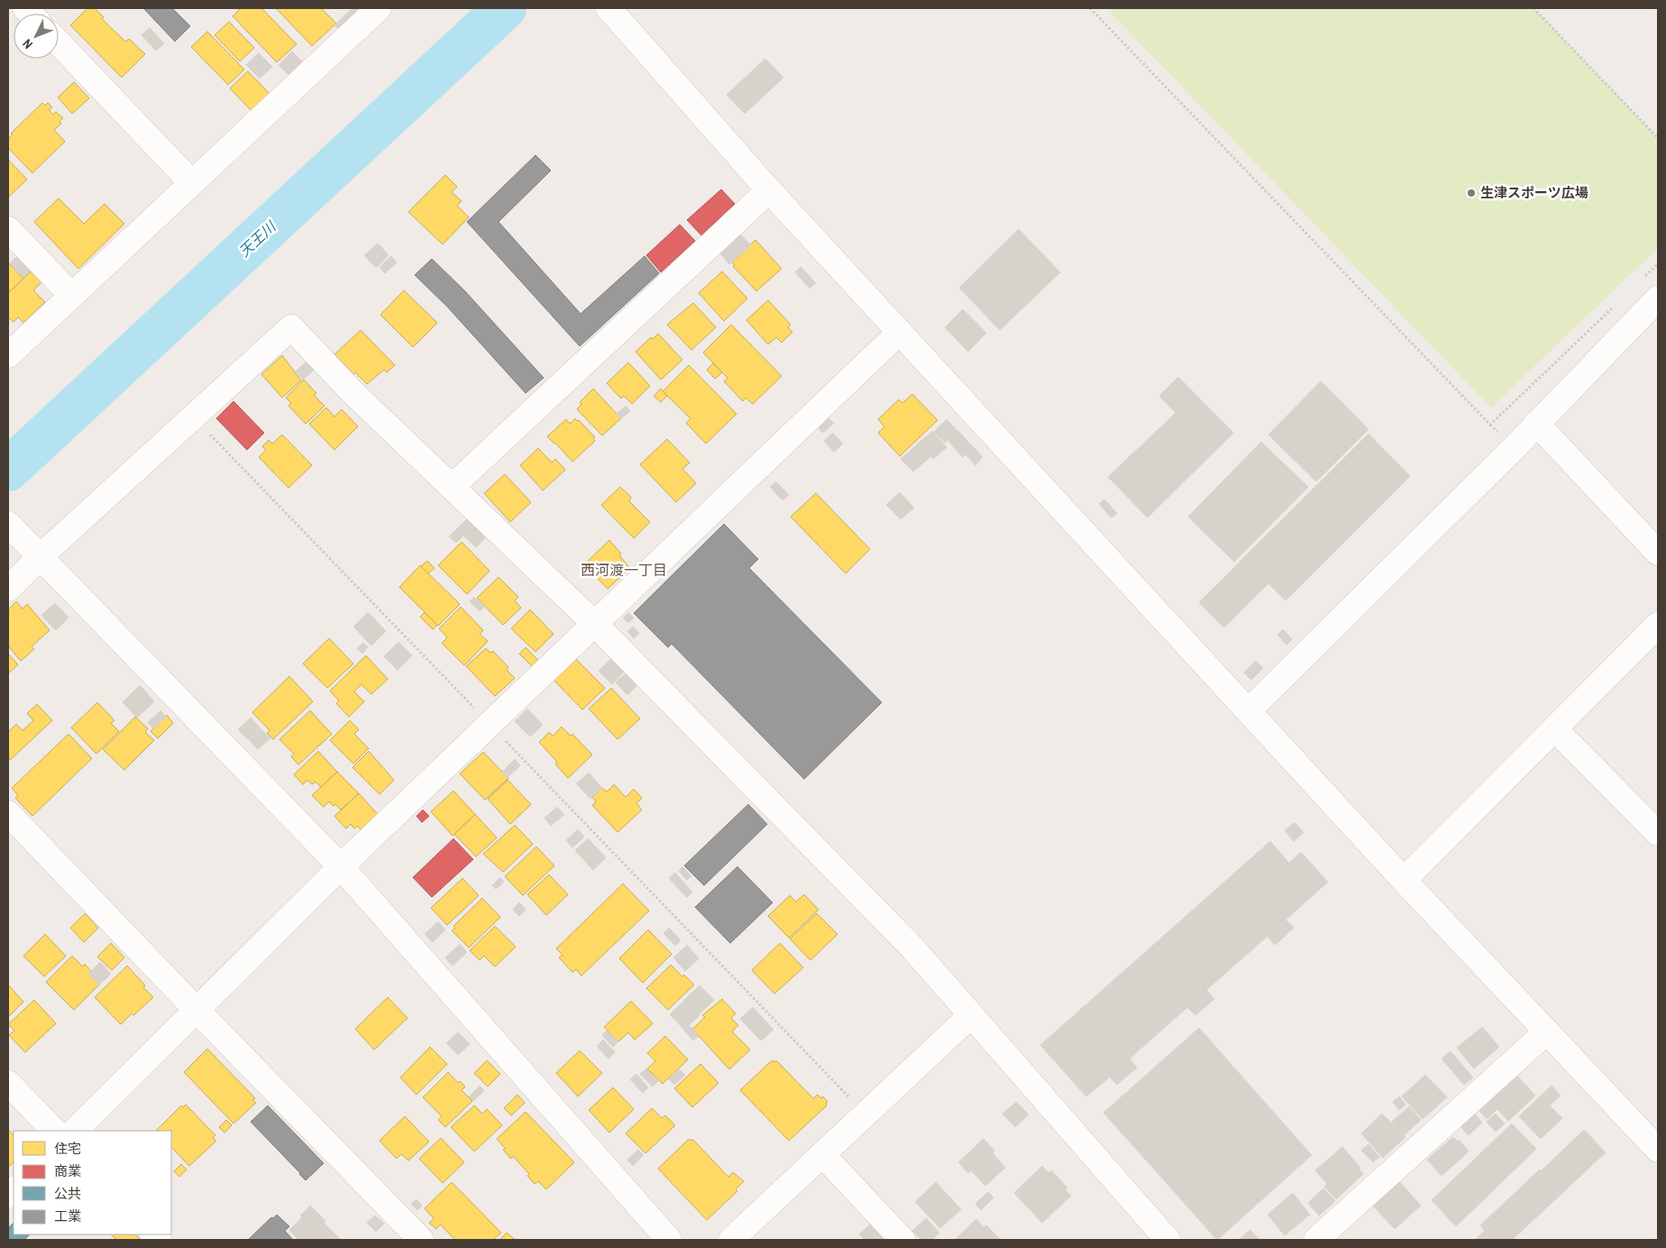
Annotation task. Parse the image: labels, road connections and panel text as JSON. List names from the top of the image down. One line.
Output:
{"districts":["西河渡一丁目"],"water":["天王川"],"places":["生津スポーツ広場"],"legend":["住宅","商業","公共","工業"],"north":"bottom left"}
